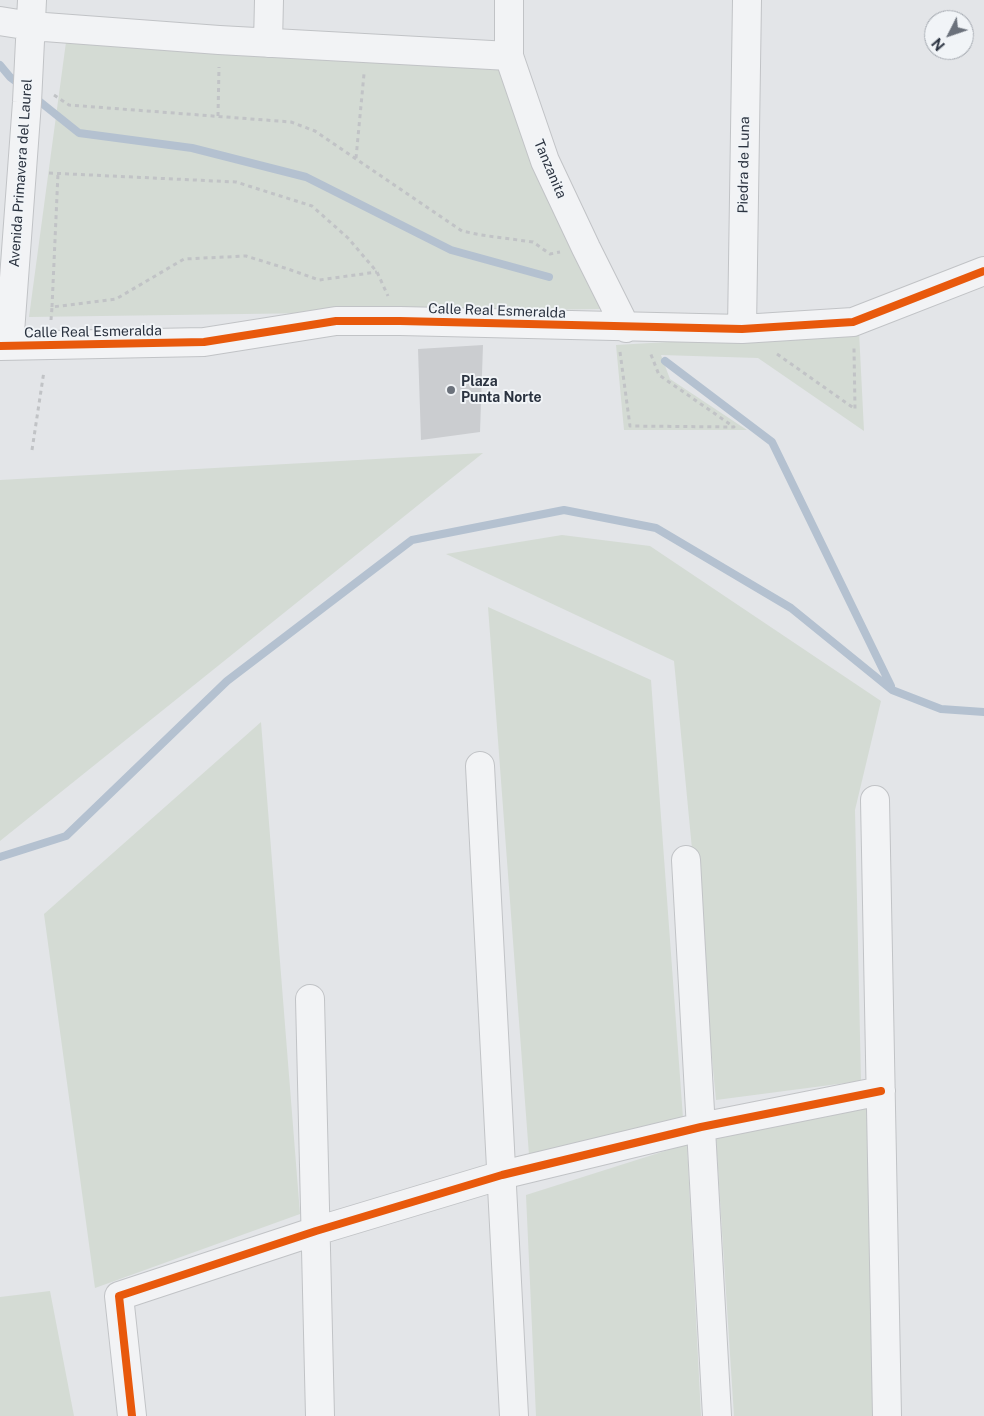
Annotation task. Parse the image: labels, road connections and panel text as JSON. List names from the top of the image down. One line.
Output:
{"streets":{"street":["Piedra de Luna","Tanzanita","Avenida Primavera del Laurel","Calle Real Esmeralda"]},"crossings":[["Piedra de Luna","Calle Real Esmeralda"],["Tanzanita","Calle Real Esmeralda"],["Avenida Primavera del Laurel","Calle Real Esmeralda"]],"places":["Plaza Punta Norte"],"north":"bottom left"}
